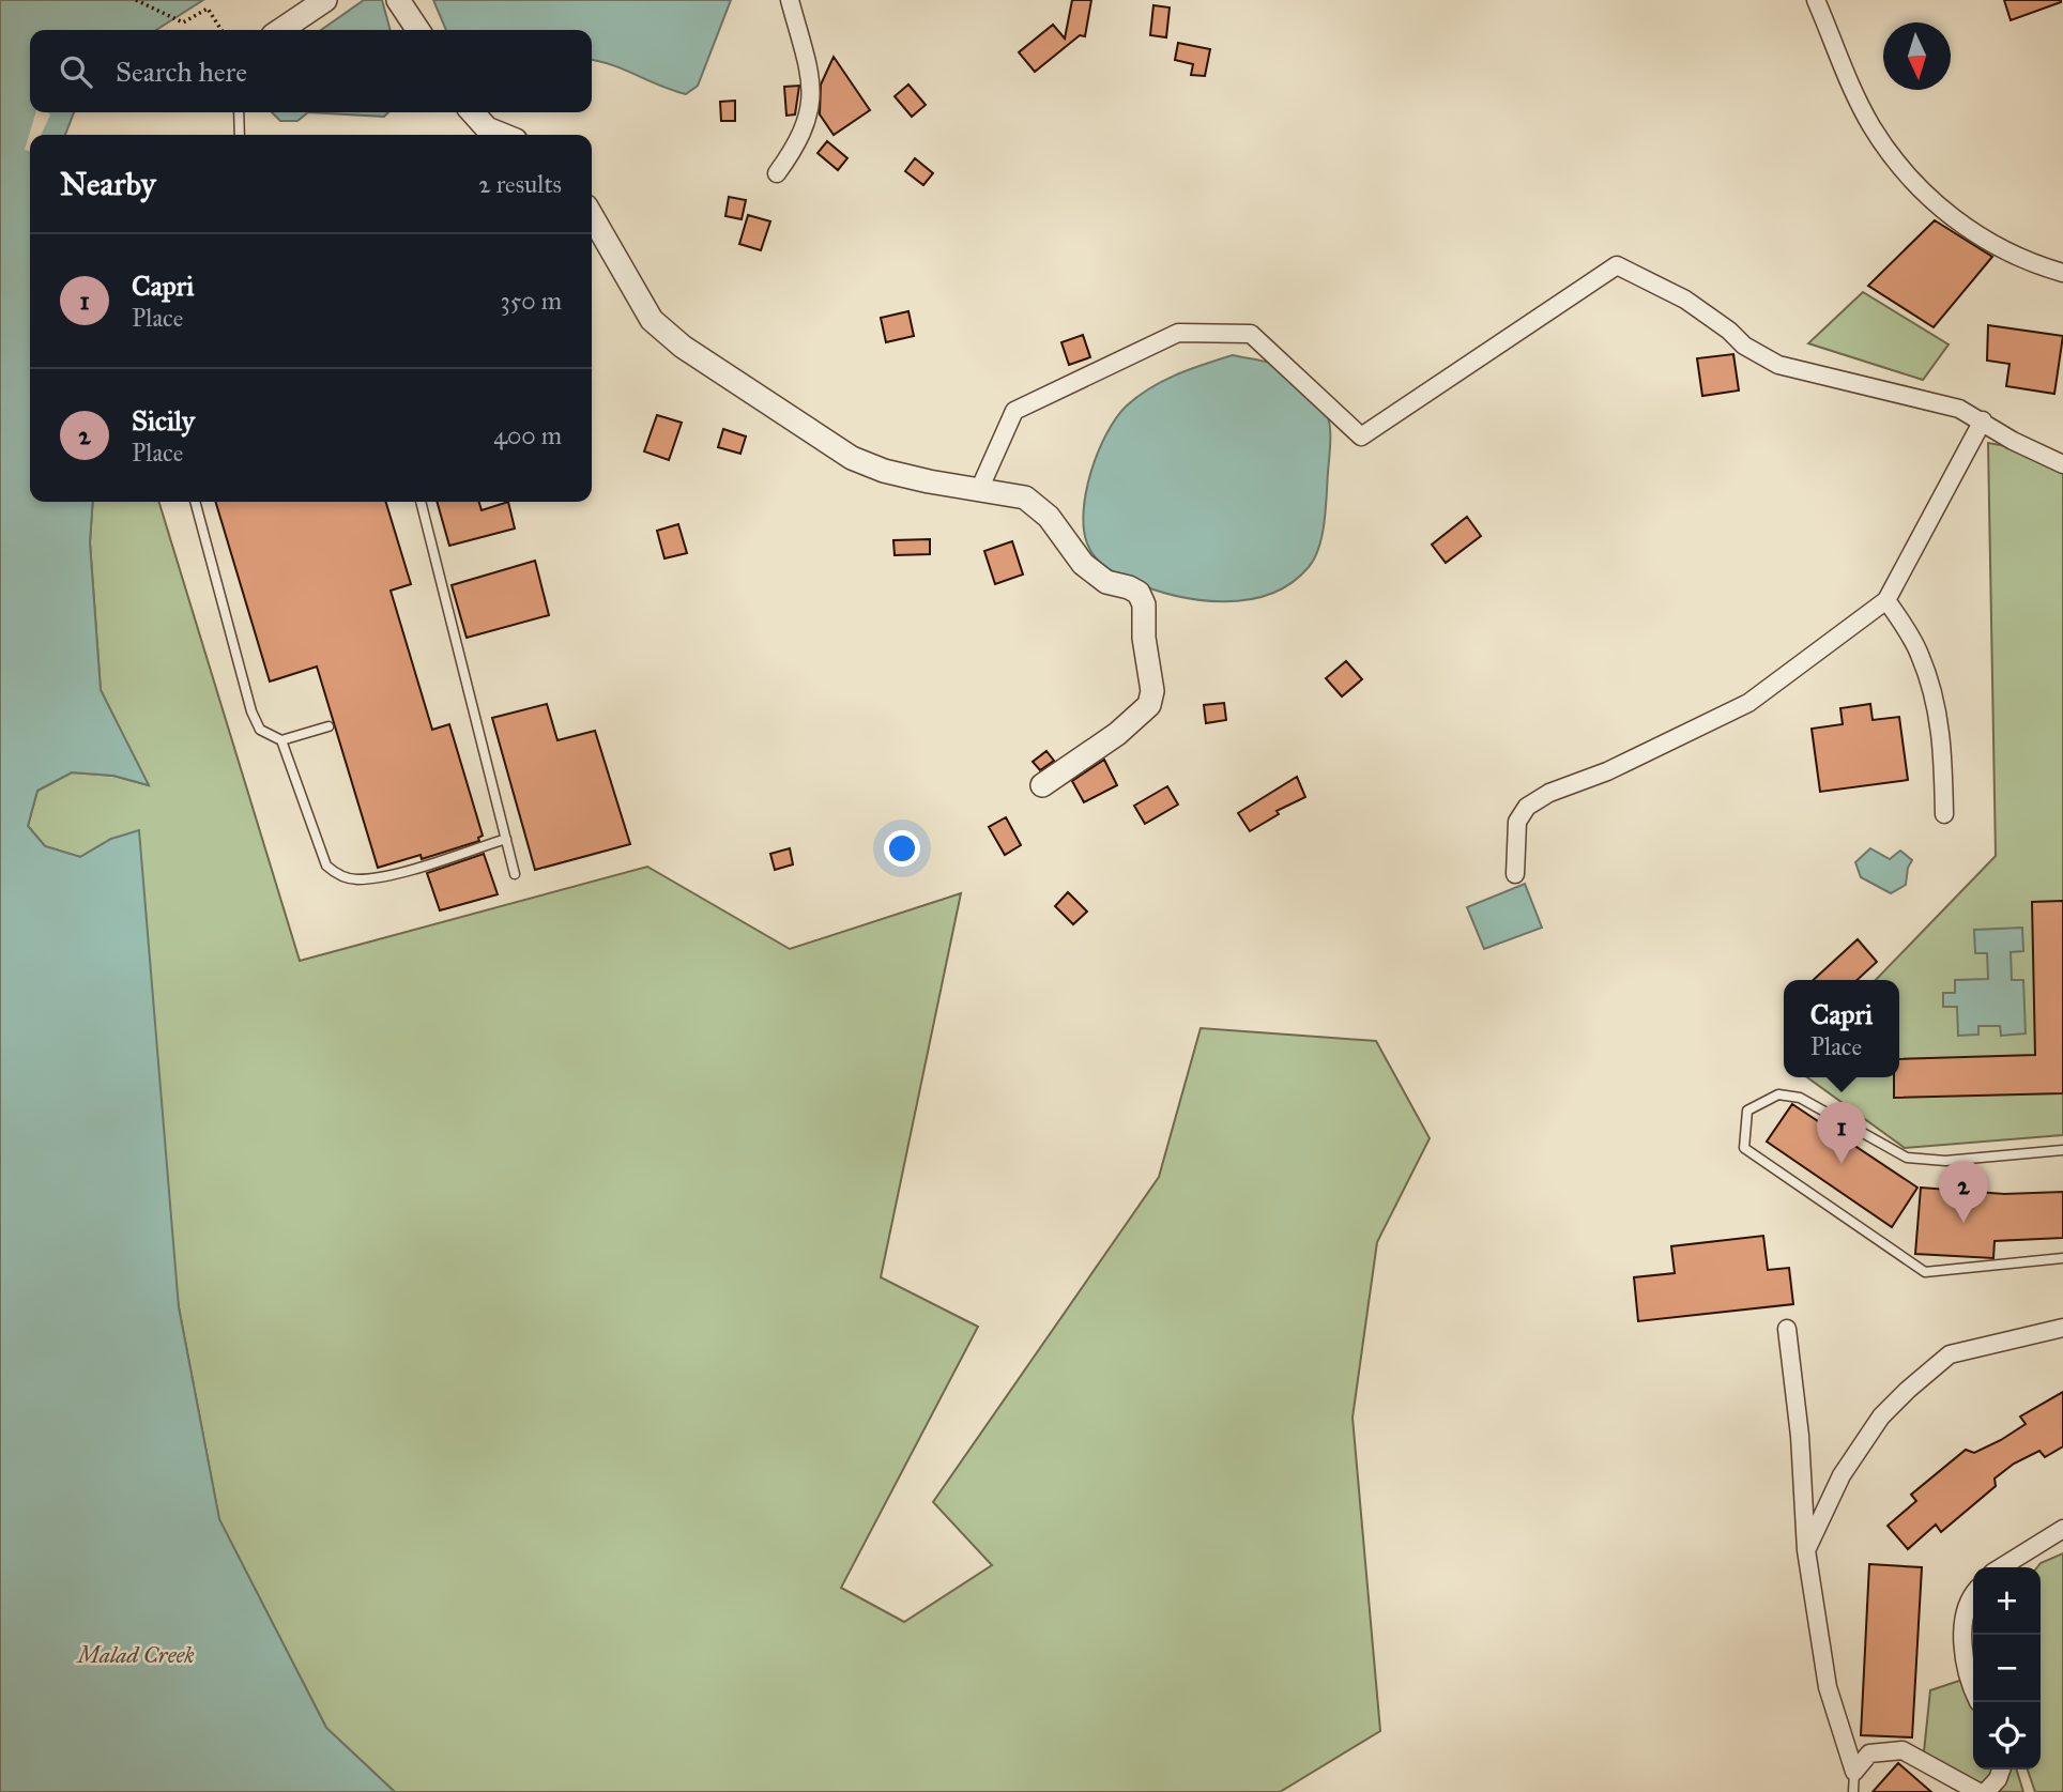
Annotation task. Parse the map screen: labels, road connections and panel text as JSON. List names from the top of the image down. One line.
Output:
{"water":["Malad Creek"],"north":"bottom","page":{"search":"Search here","heading":["Nearby","2 results"],"list":[{"mark":"1","name":"Capri","note":"Place","value":"350 m"},{"mark":"2","name":"Sicily","note":"Place","value":"400 m"}],"popup":["Capri","Place"],"pins":["1","2"],"map_buttons":["+","−"]}}
